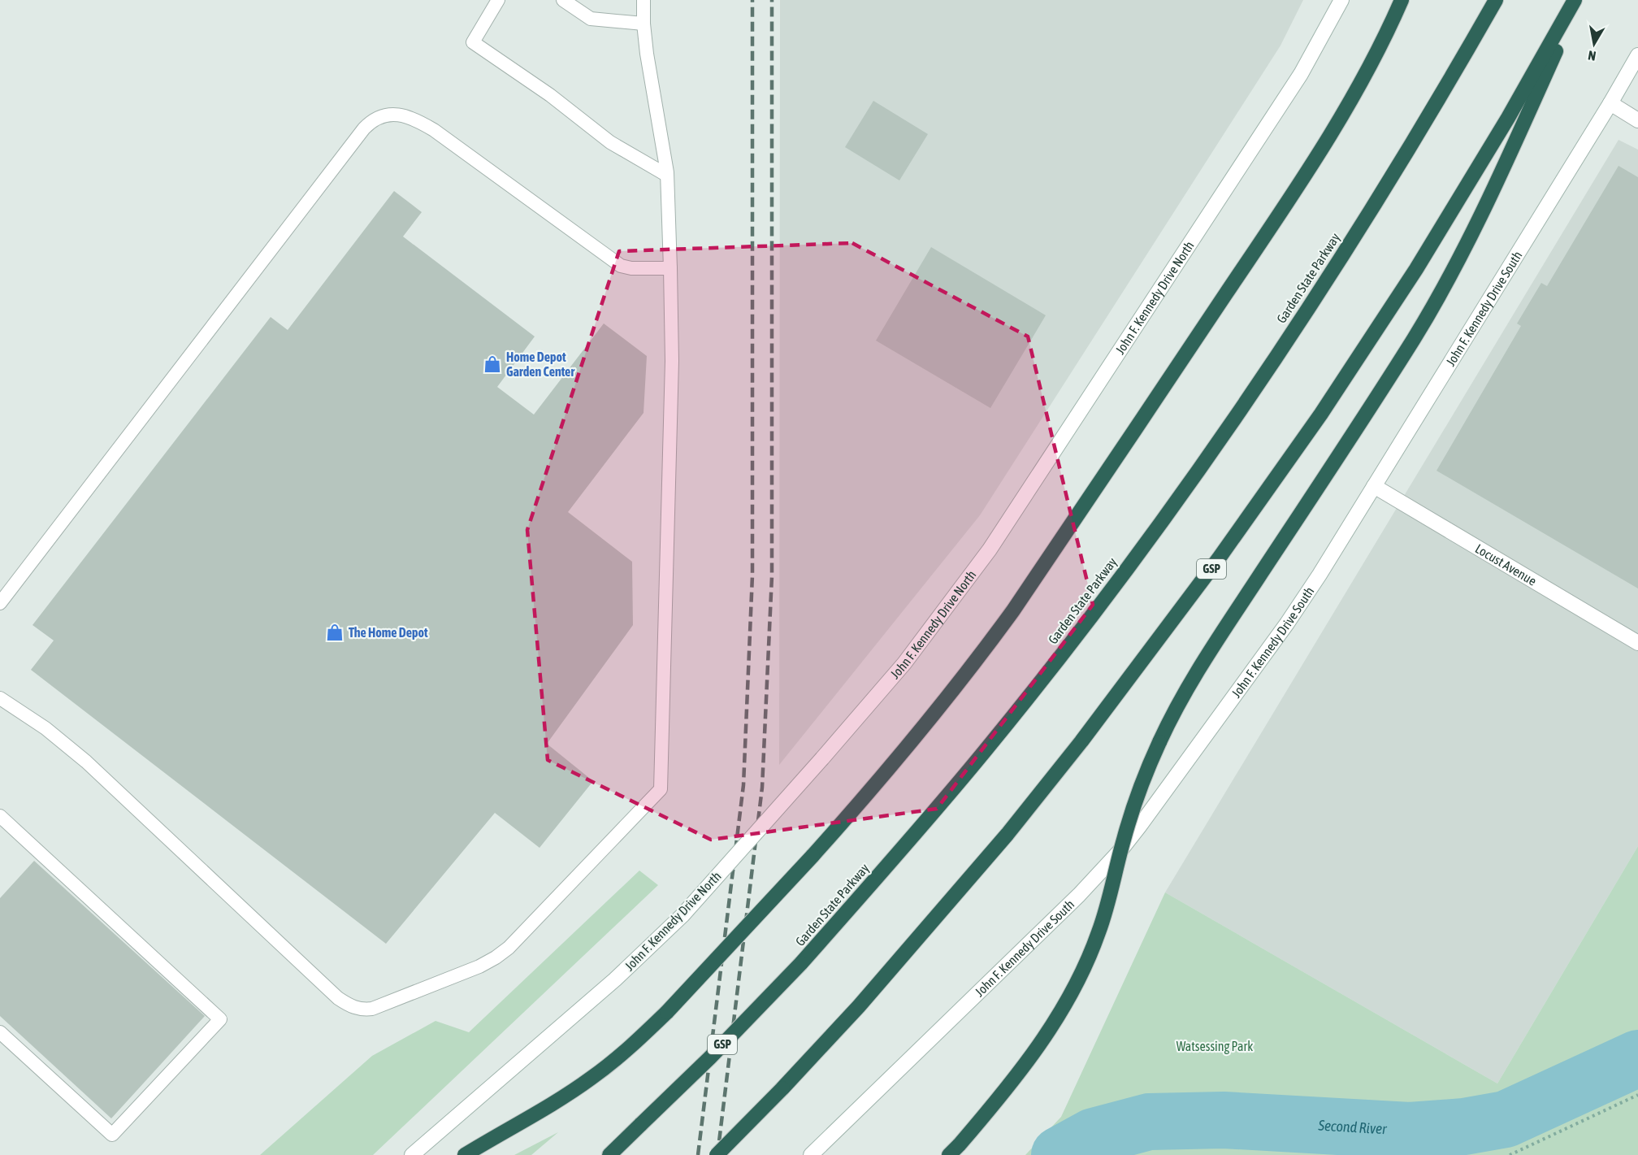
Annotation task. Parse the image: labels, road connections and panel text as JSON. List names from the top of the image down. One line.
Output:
{"streets":{"highway":["Garden State Parkway","GSP"],"main road":["John F. Kennedy Drive North","John F. Kennedy Drive South","Locust Avenue"]},"crossings":[["John F. Kennedy Drive South","Locust Avenue"]],"water":["Second River"],"parks":["Watsessing Park"],"places":{"shop":["Home Depot Garden Center","The Home Depot"]},"north":"bottom"}
